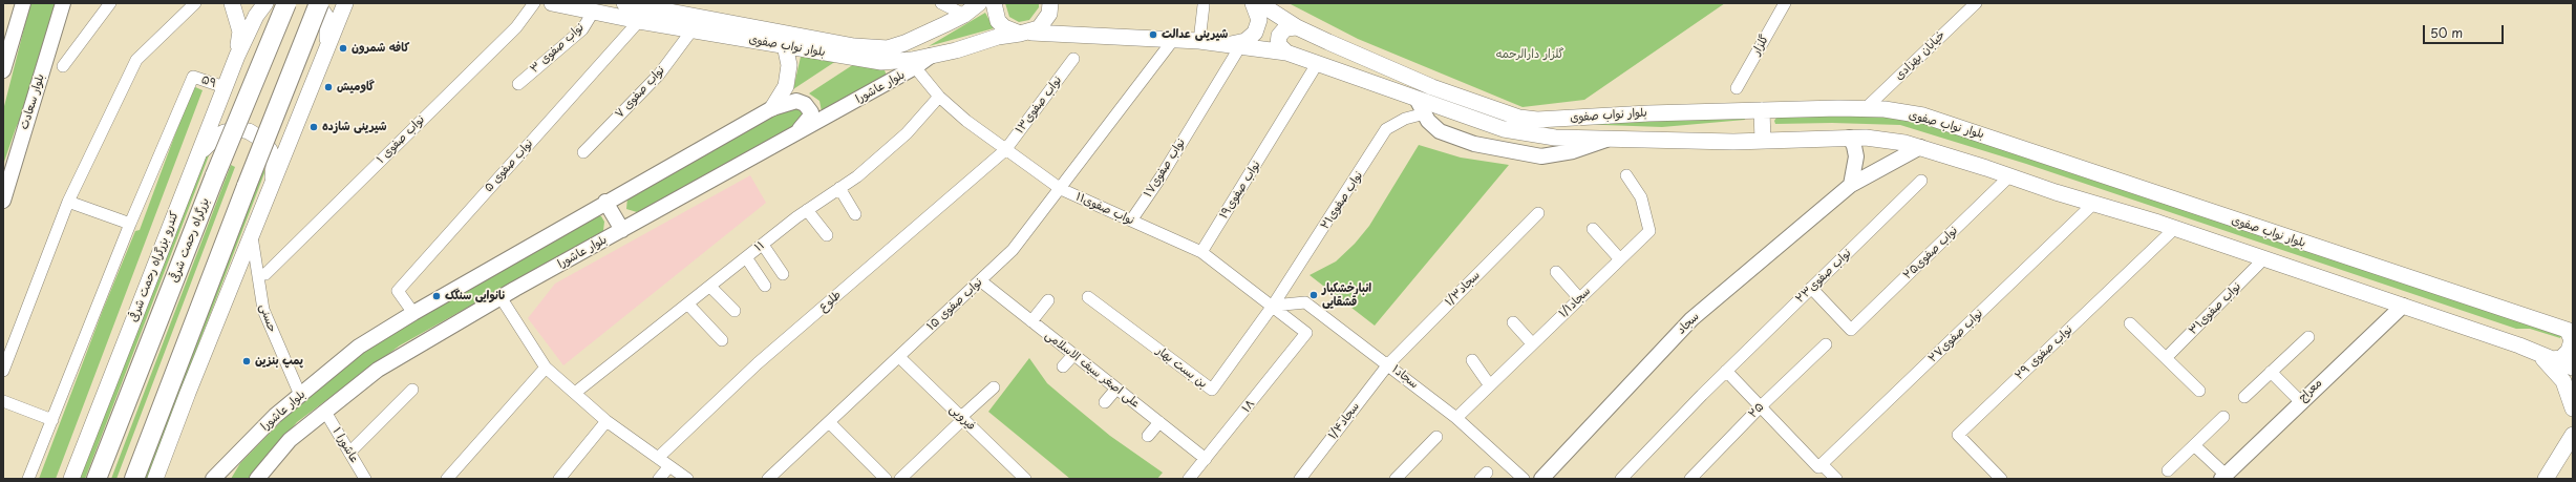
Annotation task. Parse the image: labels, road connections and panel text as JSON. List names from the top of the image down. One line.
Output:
{"streets":{"highway":["بزرگراه رحمت شرقی"],"main road":["بلوار نواب صفوی","کندرو بزرگراه رحمت شرقی"],"street":["گلزار","نواب صفوی ۳","خیابان بهزادی","۵۹","بلوار عاشورا","نواب صفوی ۷","بلوار سعادت","۱۳نواب صفوی","نواب صفوی ۱","نواب صفوی ۵","۱۷نواب صفوی","۱۹نواب صفوی","۲۱نواب صفوی","۱۱نواب صفوی","۱۱","۲۵نواب صفوی","۲۳نواب صفوی","۱/۳سجاد","طلوع","۱/۱سجاد","نواب صفوی ۱۵","۳۱نواب صفوی","حسنی","سجاد","۲۷نواب صفوی","نواب صفوی ۲۹","بن بست بهار","علی اصغر سیف الاسلامی","۱سجاد","معراج","۱۸","۲۵","فیرویی","۱/۴سجاد","عاشورا ۱"]},"crossings":[["بلوار نواب صفوی","نواب صفوی ۳"],["بلوار نواب صفوی","خیابان بهزادی"],["بلوار نواب صفوی","بلوار عاشورا"],["بلوار نواب صفوی","نواب صفوی ۷"],["بلوار نواب صفوی","نواب صفوی ۵"],["بلوار نواب صفوی","۱۷نواب صفوی"],["بلوار نواب صفوی","۱۹نواب صفوی"],["بلوار نواب صفوی","۲۵نواب صفوی"],["بلوار نواب صفوی","نواب صفوی ۱۵"],["بلوار نواب صفوی","۳۱نواب صفوی"],["بلوار نواب صفوی","سجاد"],["بلوار نواب صفوی","۲۷نواب صفوی"],["بلوار نواب صفوی","نواب صفوی ۲۹"],["بلوار نواب صفوی","معراج"],["۵۹","کندرو بزرگراه رحمت شرقی"],["بلوار عاشورا","نواب صفوی ۵"],["بلوار عاشورا","۱۱نواب صفوی"],["بلوار عاشورا","حسنی"],["بلوار عاشورا","عاشورا ۱"],["۱۳نواب صفوی","۱۱نواب صفوی"],["۱۳نواب صفوی","طلوع"],["۱۷نواب صفوی","۱۱نواب صفوی"],["۱۹نواب صفوی","۱۱نواب صفوی"],["۲۱نواب صفوی","۱۱نواب صفوی"],["۲۱نواب صفوی","بن بست بهار"],["۲۱نواب صفوی","۱سجاد"],["۱۱نواب صفوی","۱۱"],["۱۱نواب صفوی","طلوع"],["۱۱نواب صفوی","نواب صفوی ۱۵"],["۱۱نواب صفوی","بن بست بهار"],["۱۱نواب صفوی","۱سجاد"],["۱۱نواب صفوی","۱۸"],["۲۵نواب صفوی","۲۳نواب صفوی"],["۱/۳سجاد","۱سجاد"],["۱/۳سجاد","۱/۴سجاد"],["۱/۱سجاد","۱سجاد"],["نواب صفوی ۱۵","علی اصغر سیف الاسلامی"],["نواب صفوی ۱۵","فیرویی"],["بن بست بهار","۱سجاد"],["علی اصغر سیف الاسلامی","۱۸"],["۱سجاد","۱/۴سجاد"]],"parks":["گلزار دارالرحمه"],"places":["شیرینی عدالت","کافه شمرون","گاومیش","شیرینی شازده","انبارخشکبار قشقایی","نانوایی سنگک","پمپ بنزین"],"scale_bar":"50 m"}
